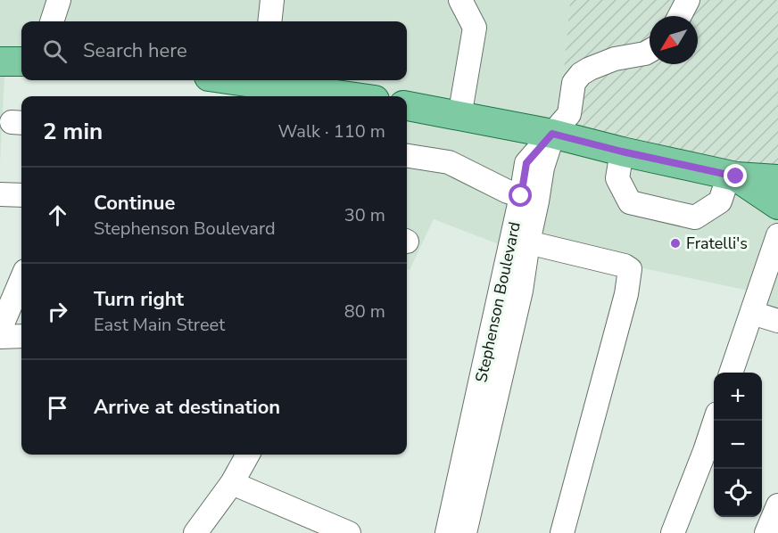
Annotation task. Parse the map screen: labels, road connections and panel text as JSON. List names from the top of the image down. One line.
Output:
{"streets":{"street":["Stephenson Boulevard"]},"places":["Fratelli's"],"north":"bottom left","page":{"search":"Search here","heading":["2 min","Walk · 110 m"],"list":[["Continue","Stephenson Boulevard","30 m"],["Turn right","East Main Street","80 m"],"Arrive at destination"],"map_buttons":["+","−"]}}
